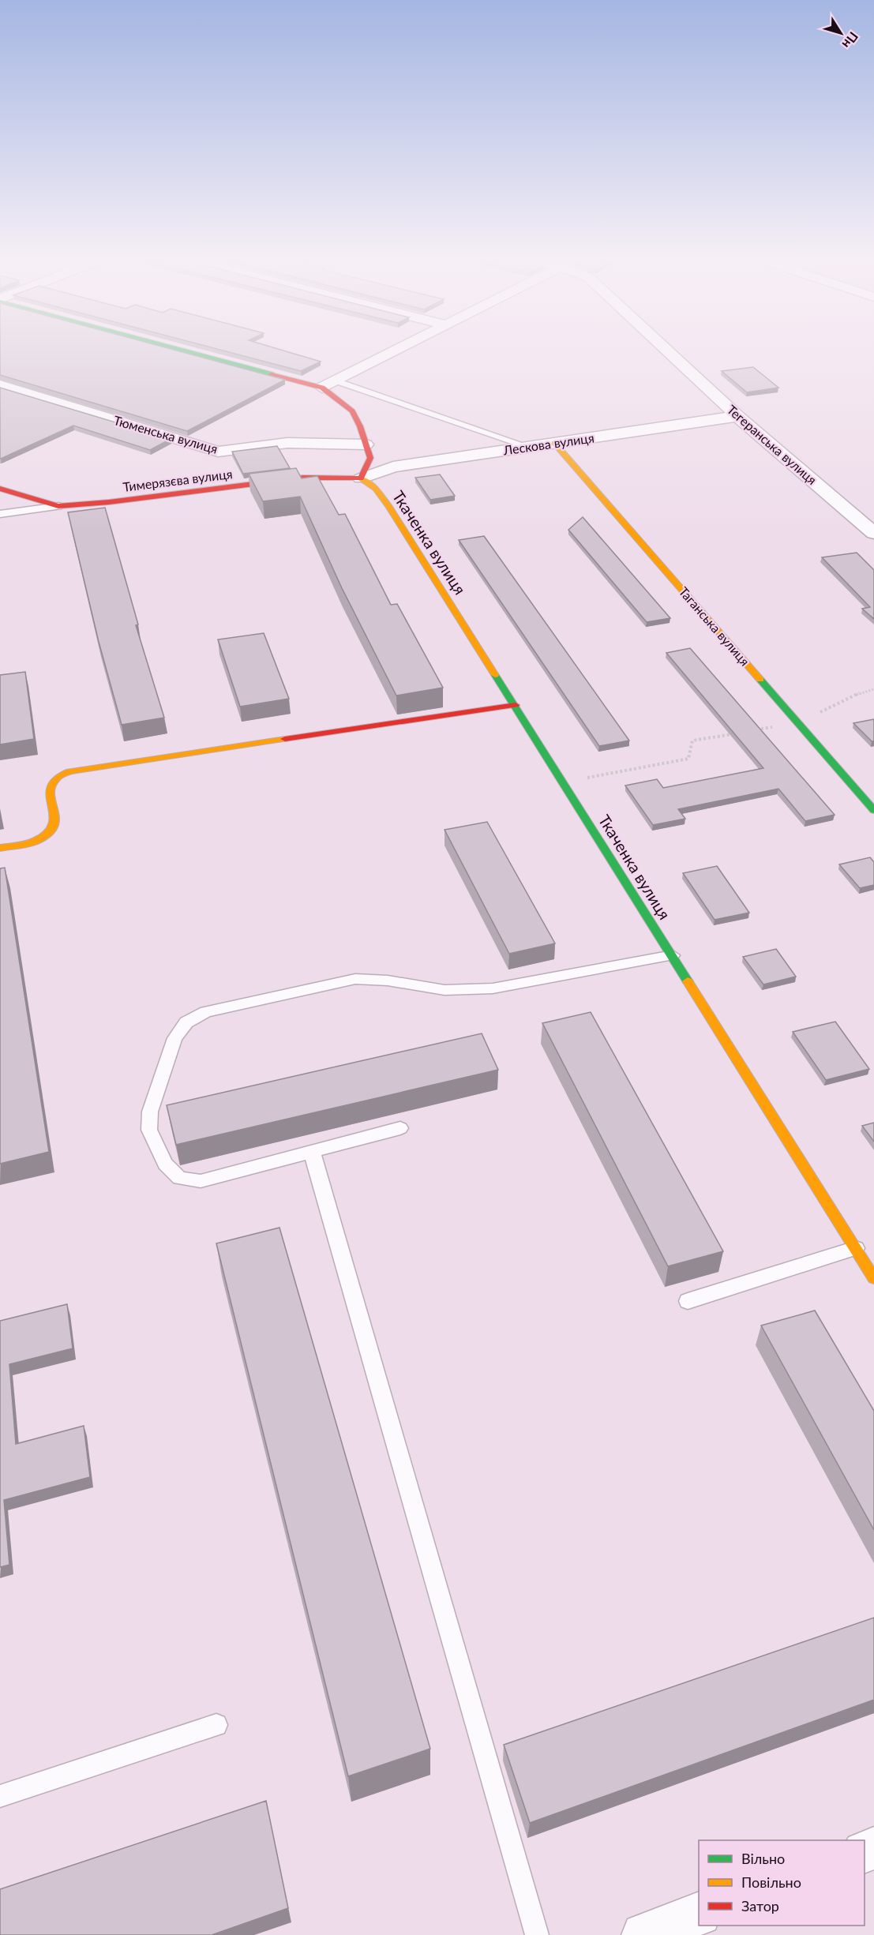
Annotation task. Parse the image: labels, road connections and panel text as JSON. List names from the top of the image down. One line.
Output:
{"streets":{"street":["Тюменська вулиця","Лескова вулиця","Тегеранська вулиця","Тимерязєва вулиця","Ткаченка вулиця","Таганська вулиця"]},"crossings":[["Лескова вулиця","Тегеранська вулиця"],["Лескова вулиця","Тимерязєва вулиця"],["Лескова вулиця","Ткаченка вулиця"],["Лескова вулиця","Таганська вулиця"],["Тимерязєва вулиця","Ткаченка вулиця"]],"legend":["Вільно","Повільно","Затор"],"north":"bottom right"}
